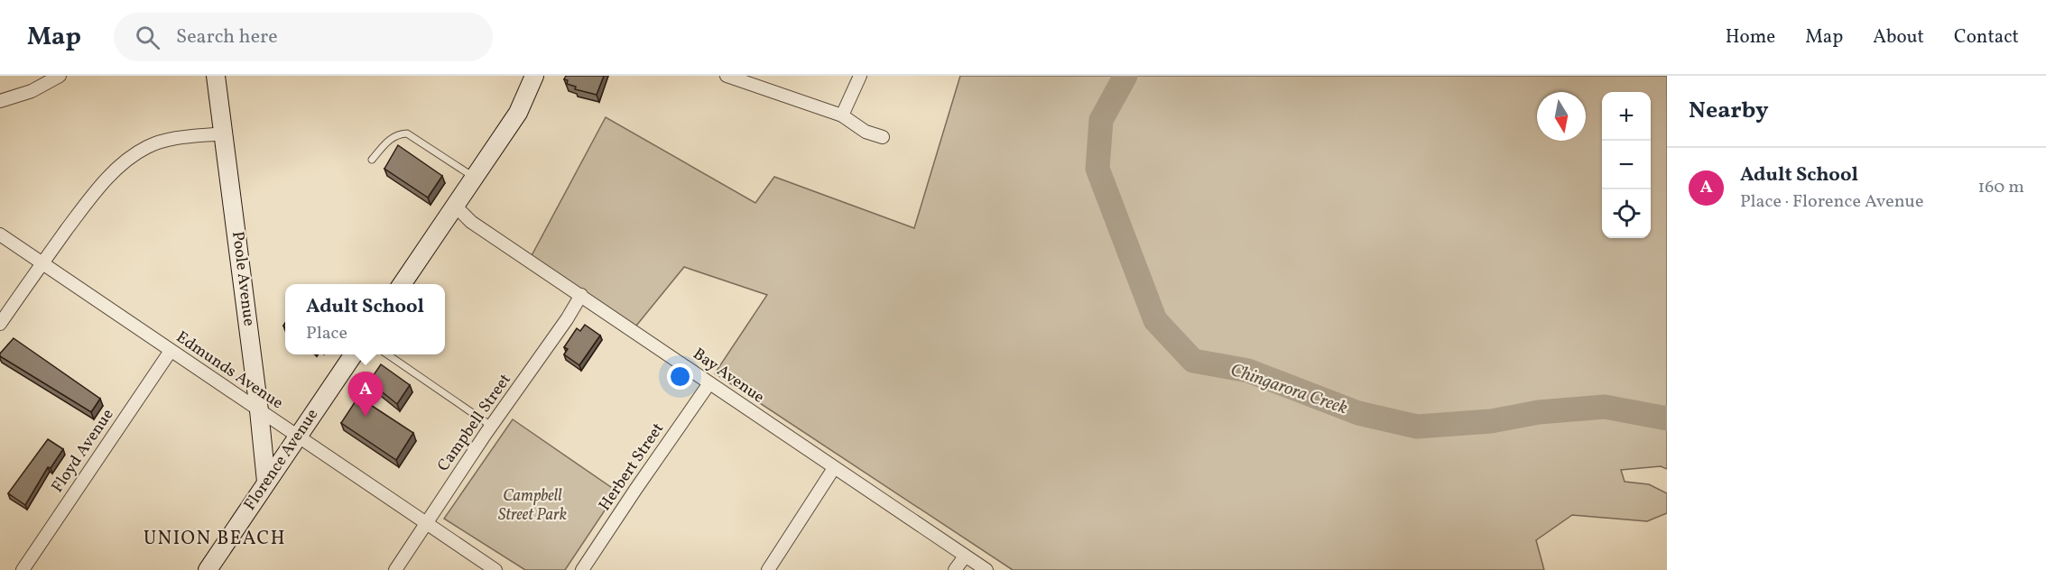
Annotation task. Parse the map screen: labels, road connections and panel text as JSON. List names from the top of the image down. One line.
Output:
{"streets":{"street":["Poole Avenue","Edmunds Avenue","Bay Avenue","Campbell Street","Floyd Avenue","Florence Avenue","Herbert Street"]},"crossings":[["Poole Avenue","Edmunds Avenue"],["Poole Avenue","Florence Avenue"],["Edmunds Avenue","Campbell Street"],["Edmunds Avenue","Floyd Avenue"],["Edmunds Avenue","Florence Avenue"],["Bay Avenue","Campbell Street"],["Bay Avenue","Herbert Street"]],"districts":["UNION BEACH"],"water":["Chingarora Creek"],"parks":["Campbell Street Park"],"north":"bottom","page":{"header":"Map","search":"Search here","nav":["Home","Map","About","Contact"],"heading":"Nearby","map_buttons":["+","−"],"list":[{"mark":"A","name":"Adult School","note":"Place · Florence Avenue","value":"160 m"}],"popup":["Adult School","Place"],"pins":"A"}}
